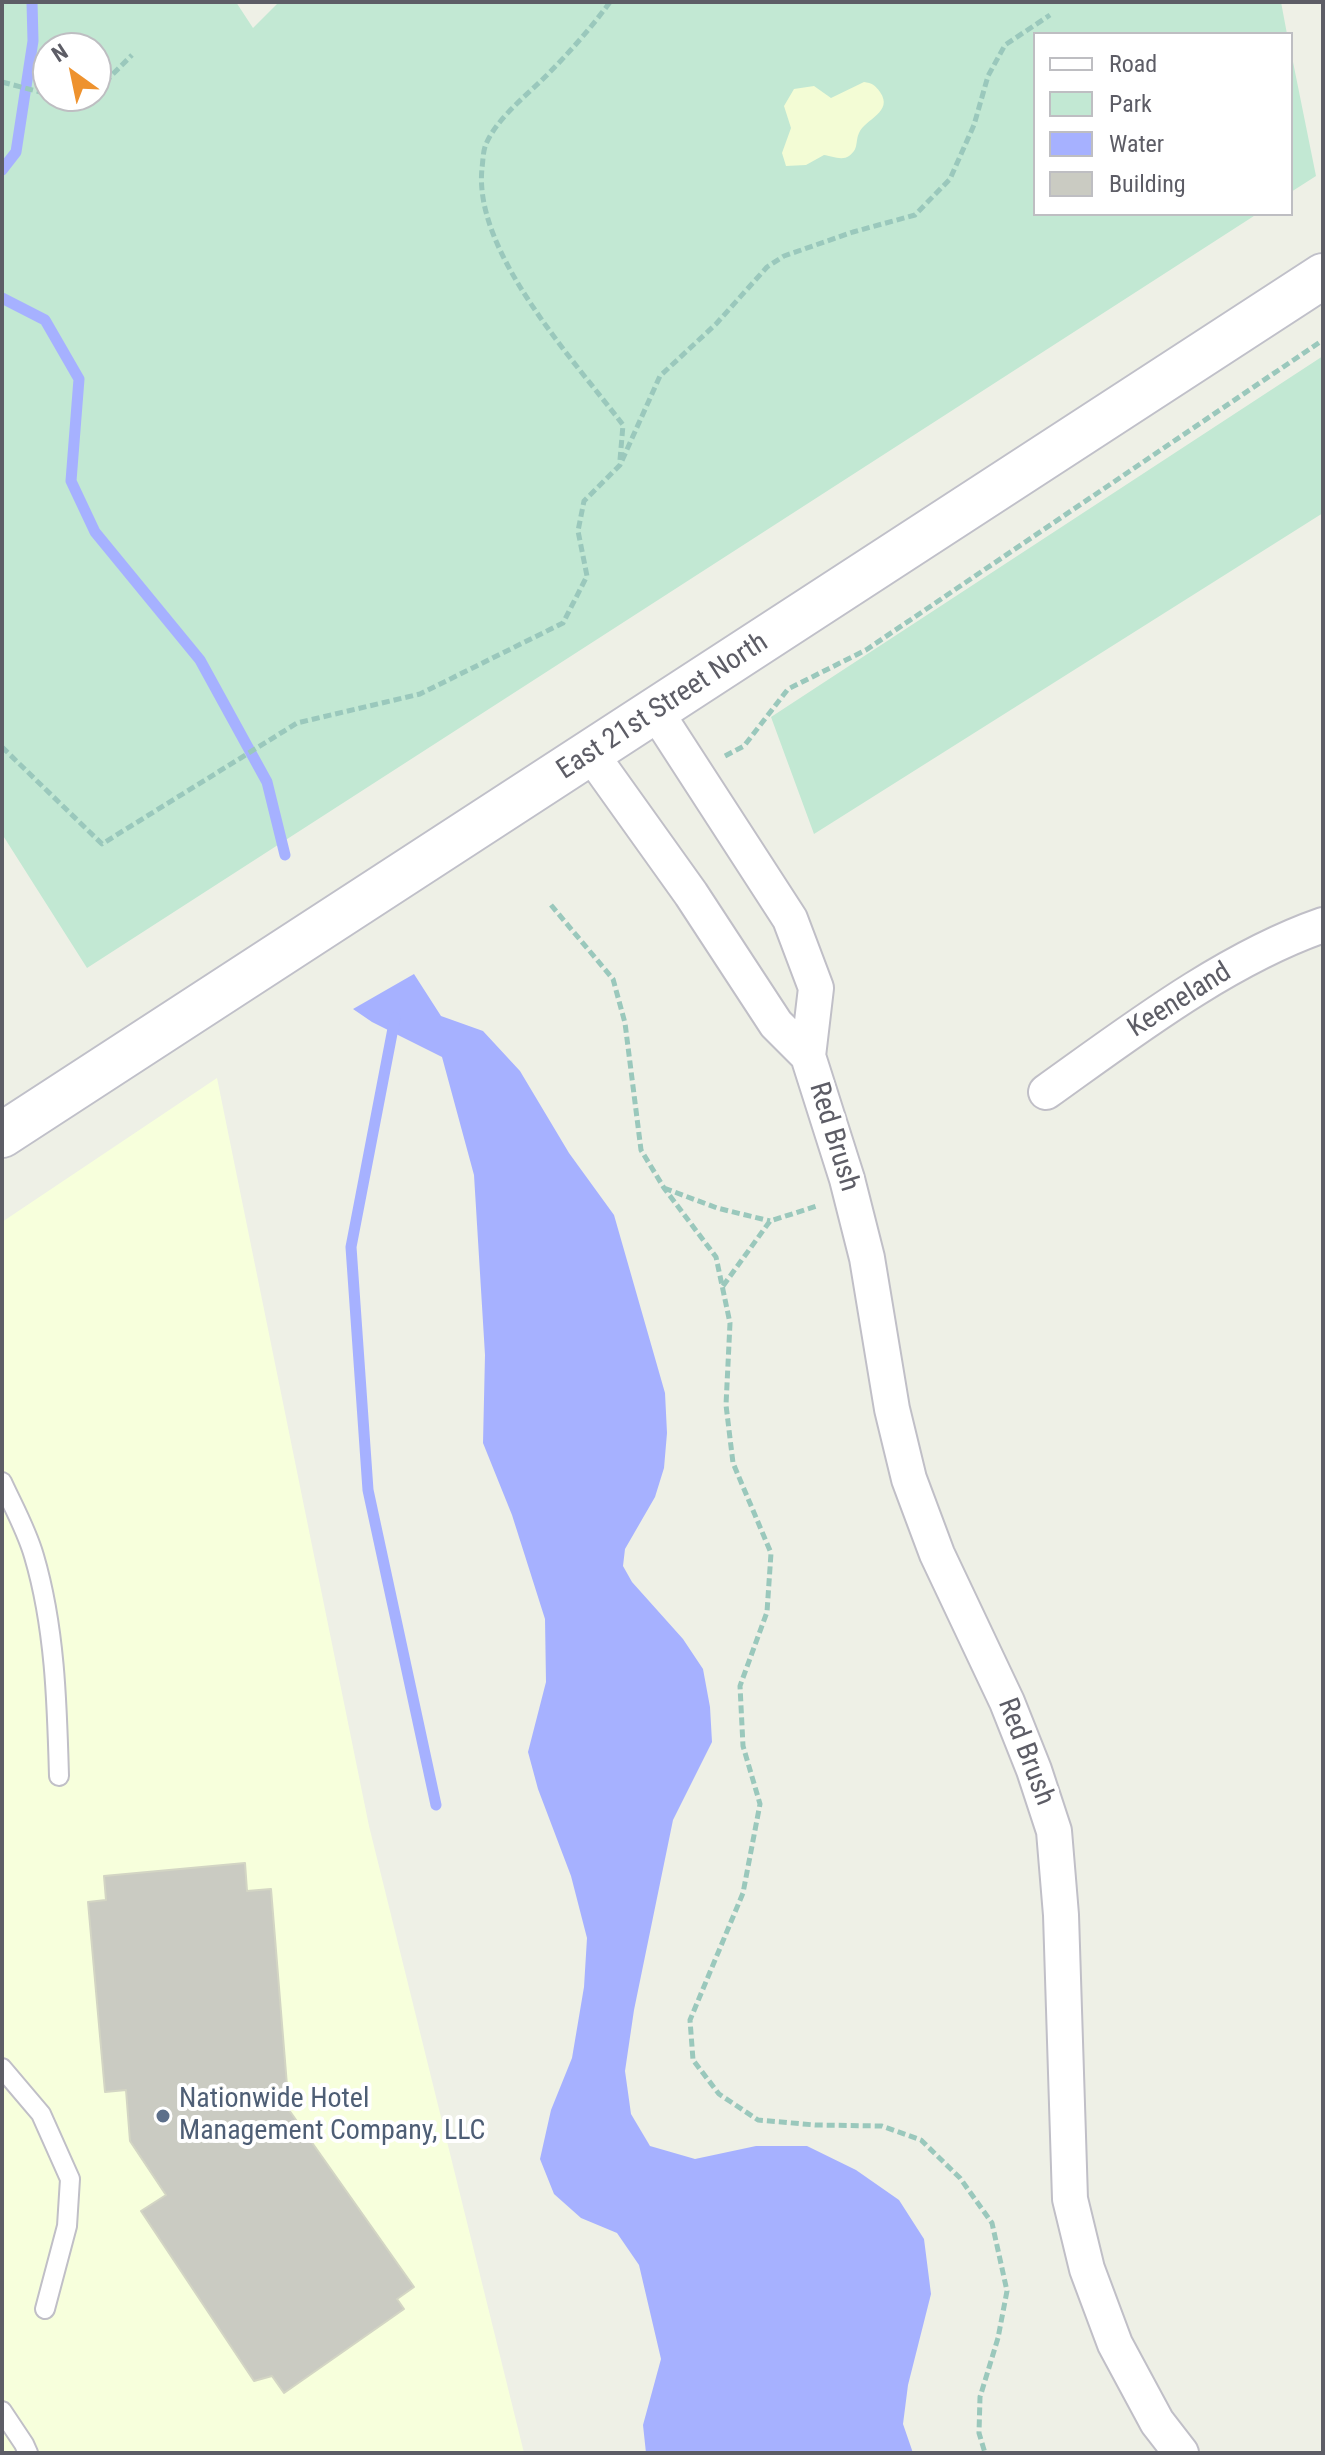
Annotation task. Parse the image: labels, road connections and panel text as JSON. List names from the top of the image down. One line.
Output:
{"streets":{"main road":["East 21st Street North"],"street":["Keeneland","Red Brush"]},"crossings":[["East 21st Street North","Red Brush"]],"places":["Nationwide Hotel Management Company, LLC"],"legend":["Road","Park","Water","Building"],"north":"top left"}
